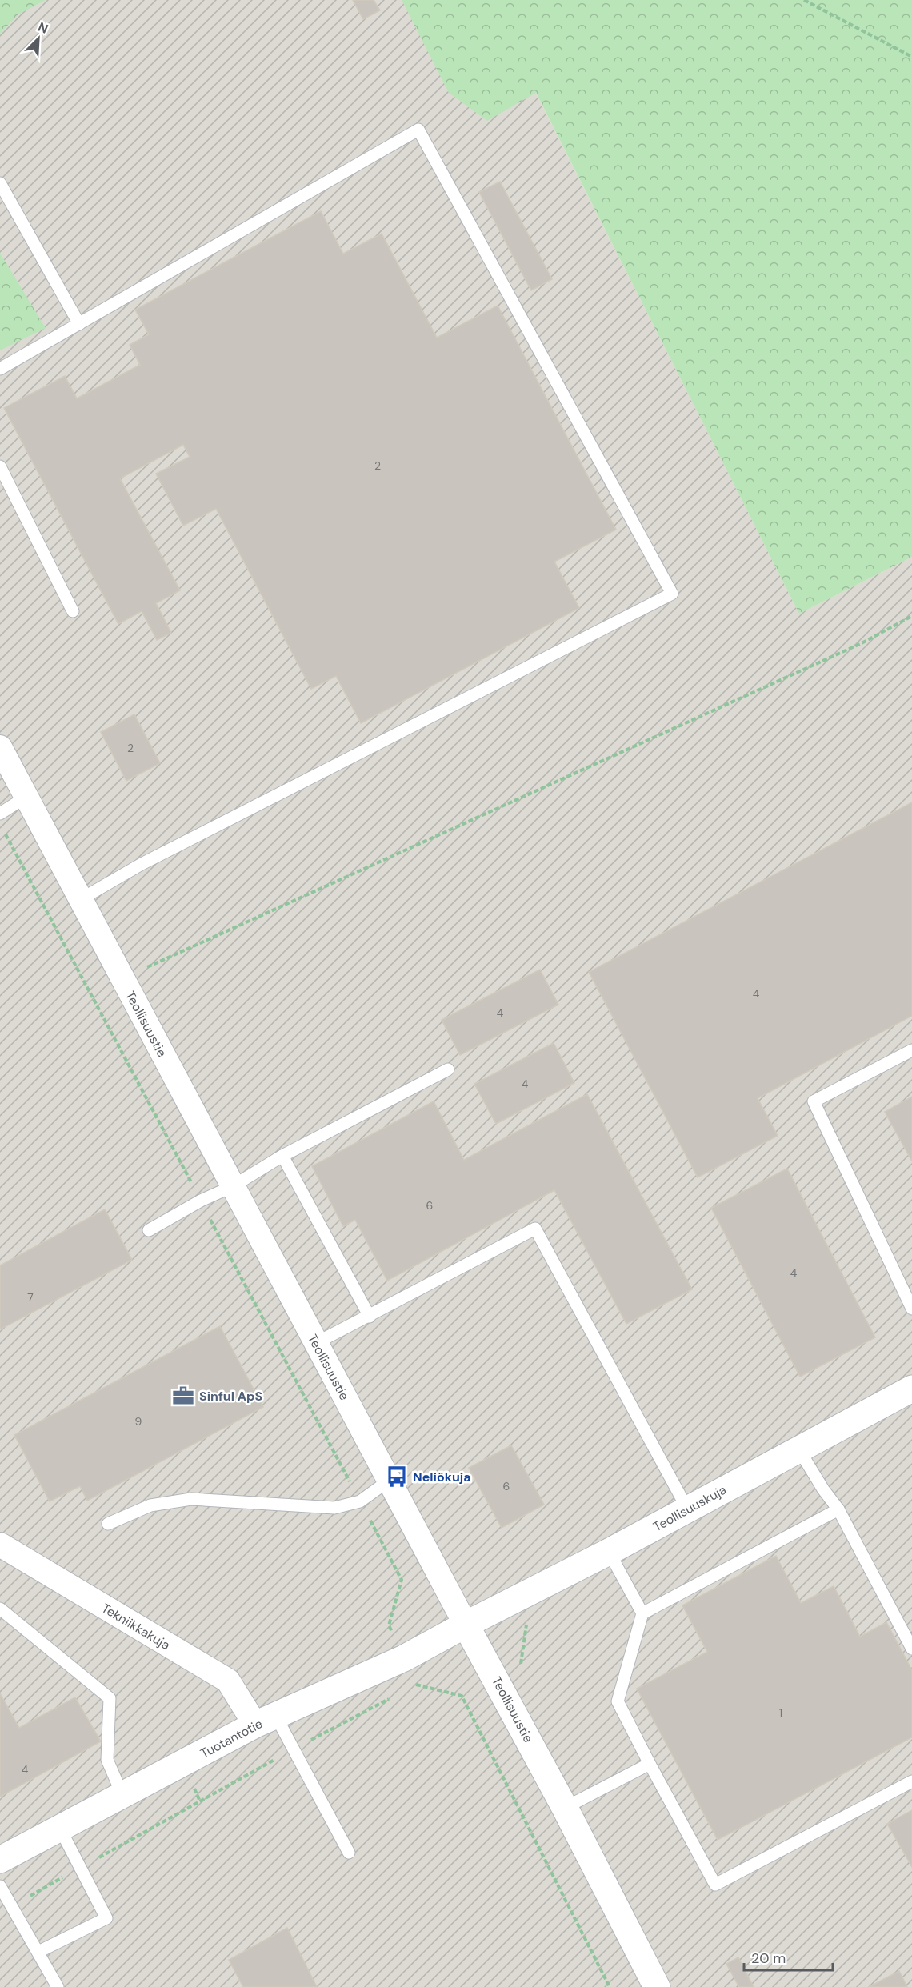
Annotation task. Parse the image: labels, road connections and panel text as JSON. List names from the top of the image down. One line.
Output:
{"streets":{"street":["Teollisuustie","Teollisuuskuja","Tekniikkakuja","Tuotantotie"]},"crossings":[["Teollisuustie","Teollisuuskuja"],["Teollisuustie","Tuotantotie"],["Teollisuuskuja","Tuotantotie"],["Tekniikkakuja","Tuotantotie"]],"places":{"office":["Sinful ApS"],"bus stop":["Neliökuja"]},"house_numbers":["2","2","4","4","4","6","4","7","9","6","1","4"],"scale_bar":"20 m","north":"top right"}
